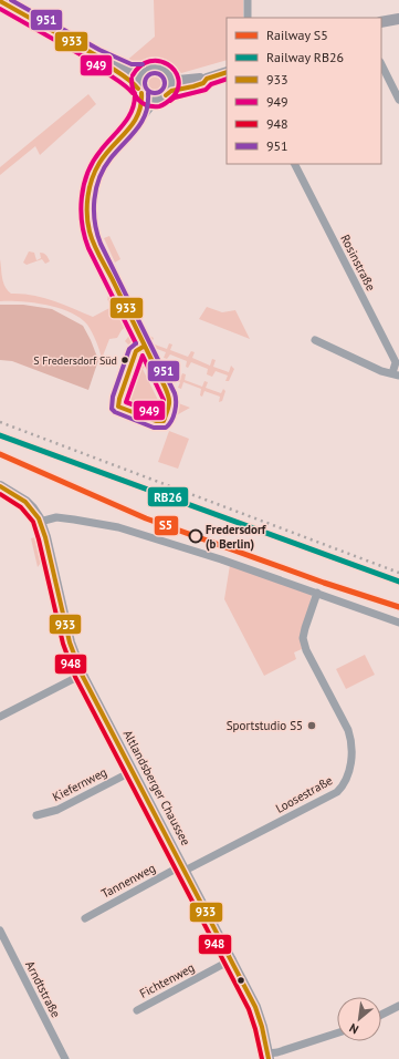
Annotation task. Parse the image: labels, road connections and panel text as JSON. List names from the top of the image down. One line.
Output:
{"streets":{"main road":["Altlandsberger Chaussee"],"street":["Rosinstraße","Kiefernweg","Loosestraße","Tannenweg","Fichtenweg","Arndtstraße"]},"crossings":[["Kiefernweg","Altlandsberger Chaussee"],["Altlandsberger Chaussee","Loosestraße"],["Altlandsberger Chaussee","Tannenweg"],["Altlandsberger Chaussee","Fichtenweg"],["Loosestraße","Tannenweg"]],"places":["S Fredersdorf Süd","Fredersdorf (b Berlin)","Sportstudio S5"],"lines":["transit line 951","transit line 933","transit line 949","rail line RB26","rail line S5","transit line 948"],"legend":["Railway S5","Railway RB26","933","949","948","951"],"north":"bottom left"}
